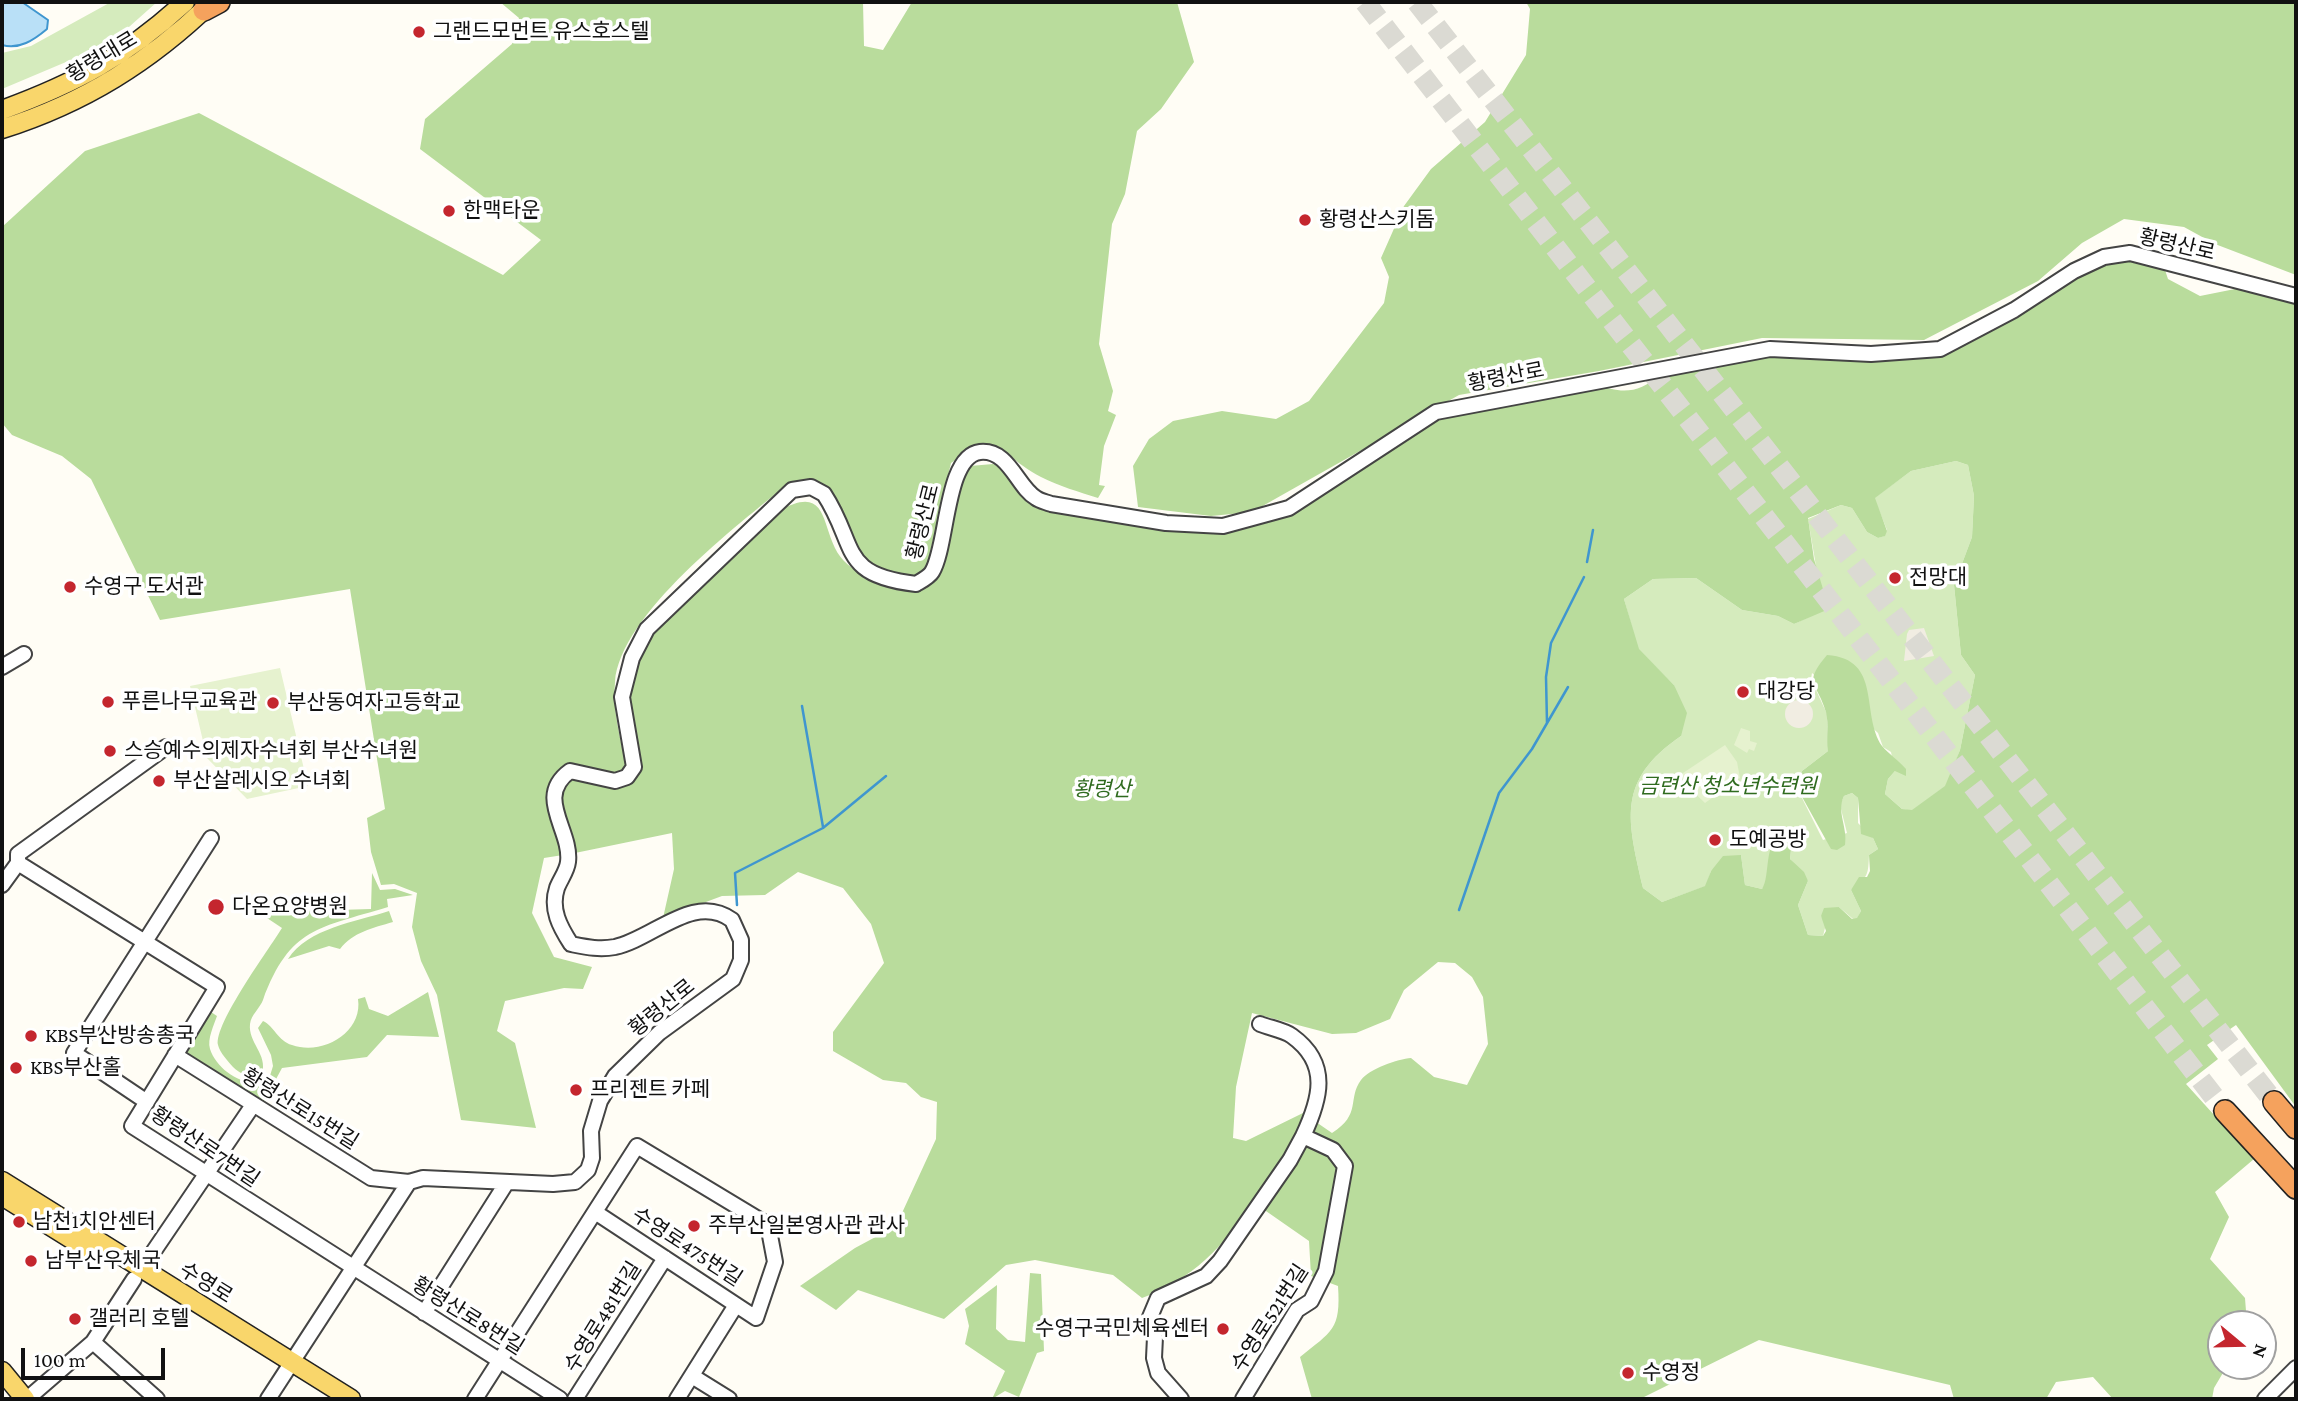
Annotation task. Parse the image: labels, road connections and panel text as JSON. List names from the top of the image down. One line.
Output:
{"streets":{"main road":["황령대로","수영로"],"street":["황령산로","황령산로15번길","황령산로7번길","수영로475번길","황령산로8번길","수영로481번길","수영로521번길"]},"crossings":[["황령산로","황령산로15번길"],["황령산로15번길","황령산로7번길"],["황령산로7번길","황령산로8번길"],["수영로475번길","수영로481번길"]],"parks":["금련산 청소년수련원","황령산"],"places":["그랜드모먼트 유스호스텔","한맥타운","황령산스키돔","전망대","수영구 도서관","대강당","푸른나무교육관","부산동여자고등학교","스승예수의제자수녀회 부산수녀원","부산살레시오 수녀회","도예공방","다온요양병원","KBS부산방송총국","KBS부산홀","프리젠트 카페","남천1치안센터","주부산일본영사관 관사","남부산우체국","갤러리 호텔","수영구국민체육센터","수영정"],"scale_bar":"100 m","north":"right"}
